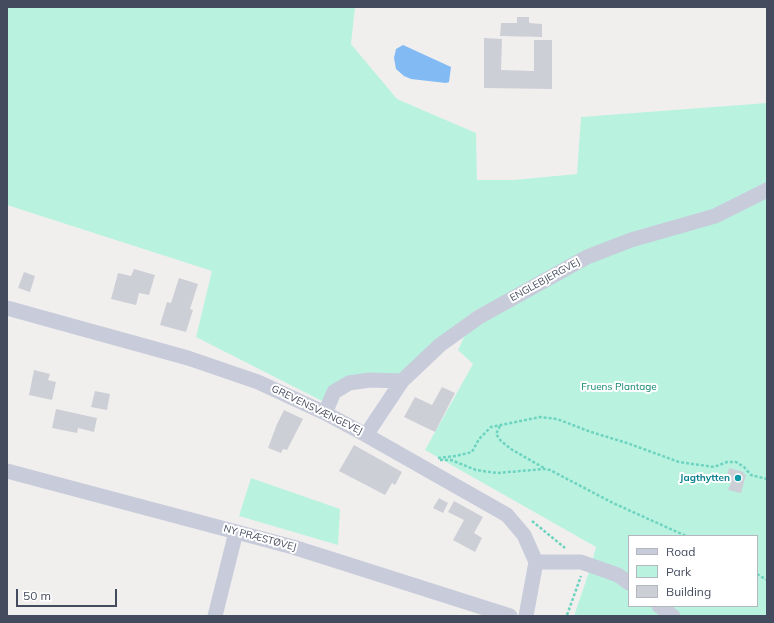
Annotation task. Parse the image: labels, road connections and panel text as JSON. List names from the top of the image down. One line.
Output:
{"streets":{"street":["ENGLEBJERGVEJ","GREVENSVÆNGEVEJ","NY PRÆSTØVEJ"]},"crossings":[["ENGLEBJERGVEJ","GREVENSVÆNGEVEJ"]],"parks":["Fruens Plantage"],"places":["Jagthytten"],"legend":["Road","Park","Building"],"scale_bar":"50 m"}
